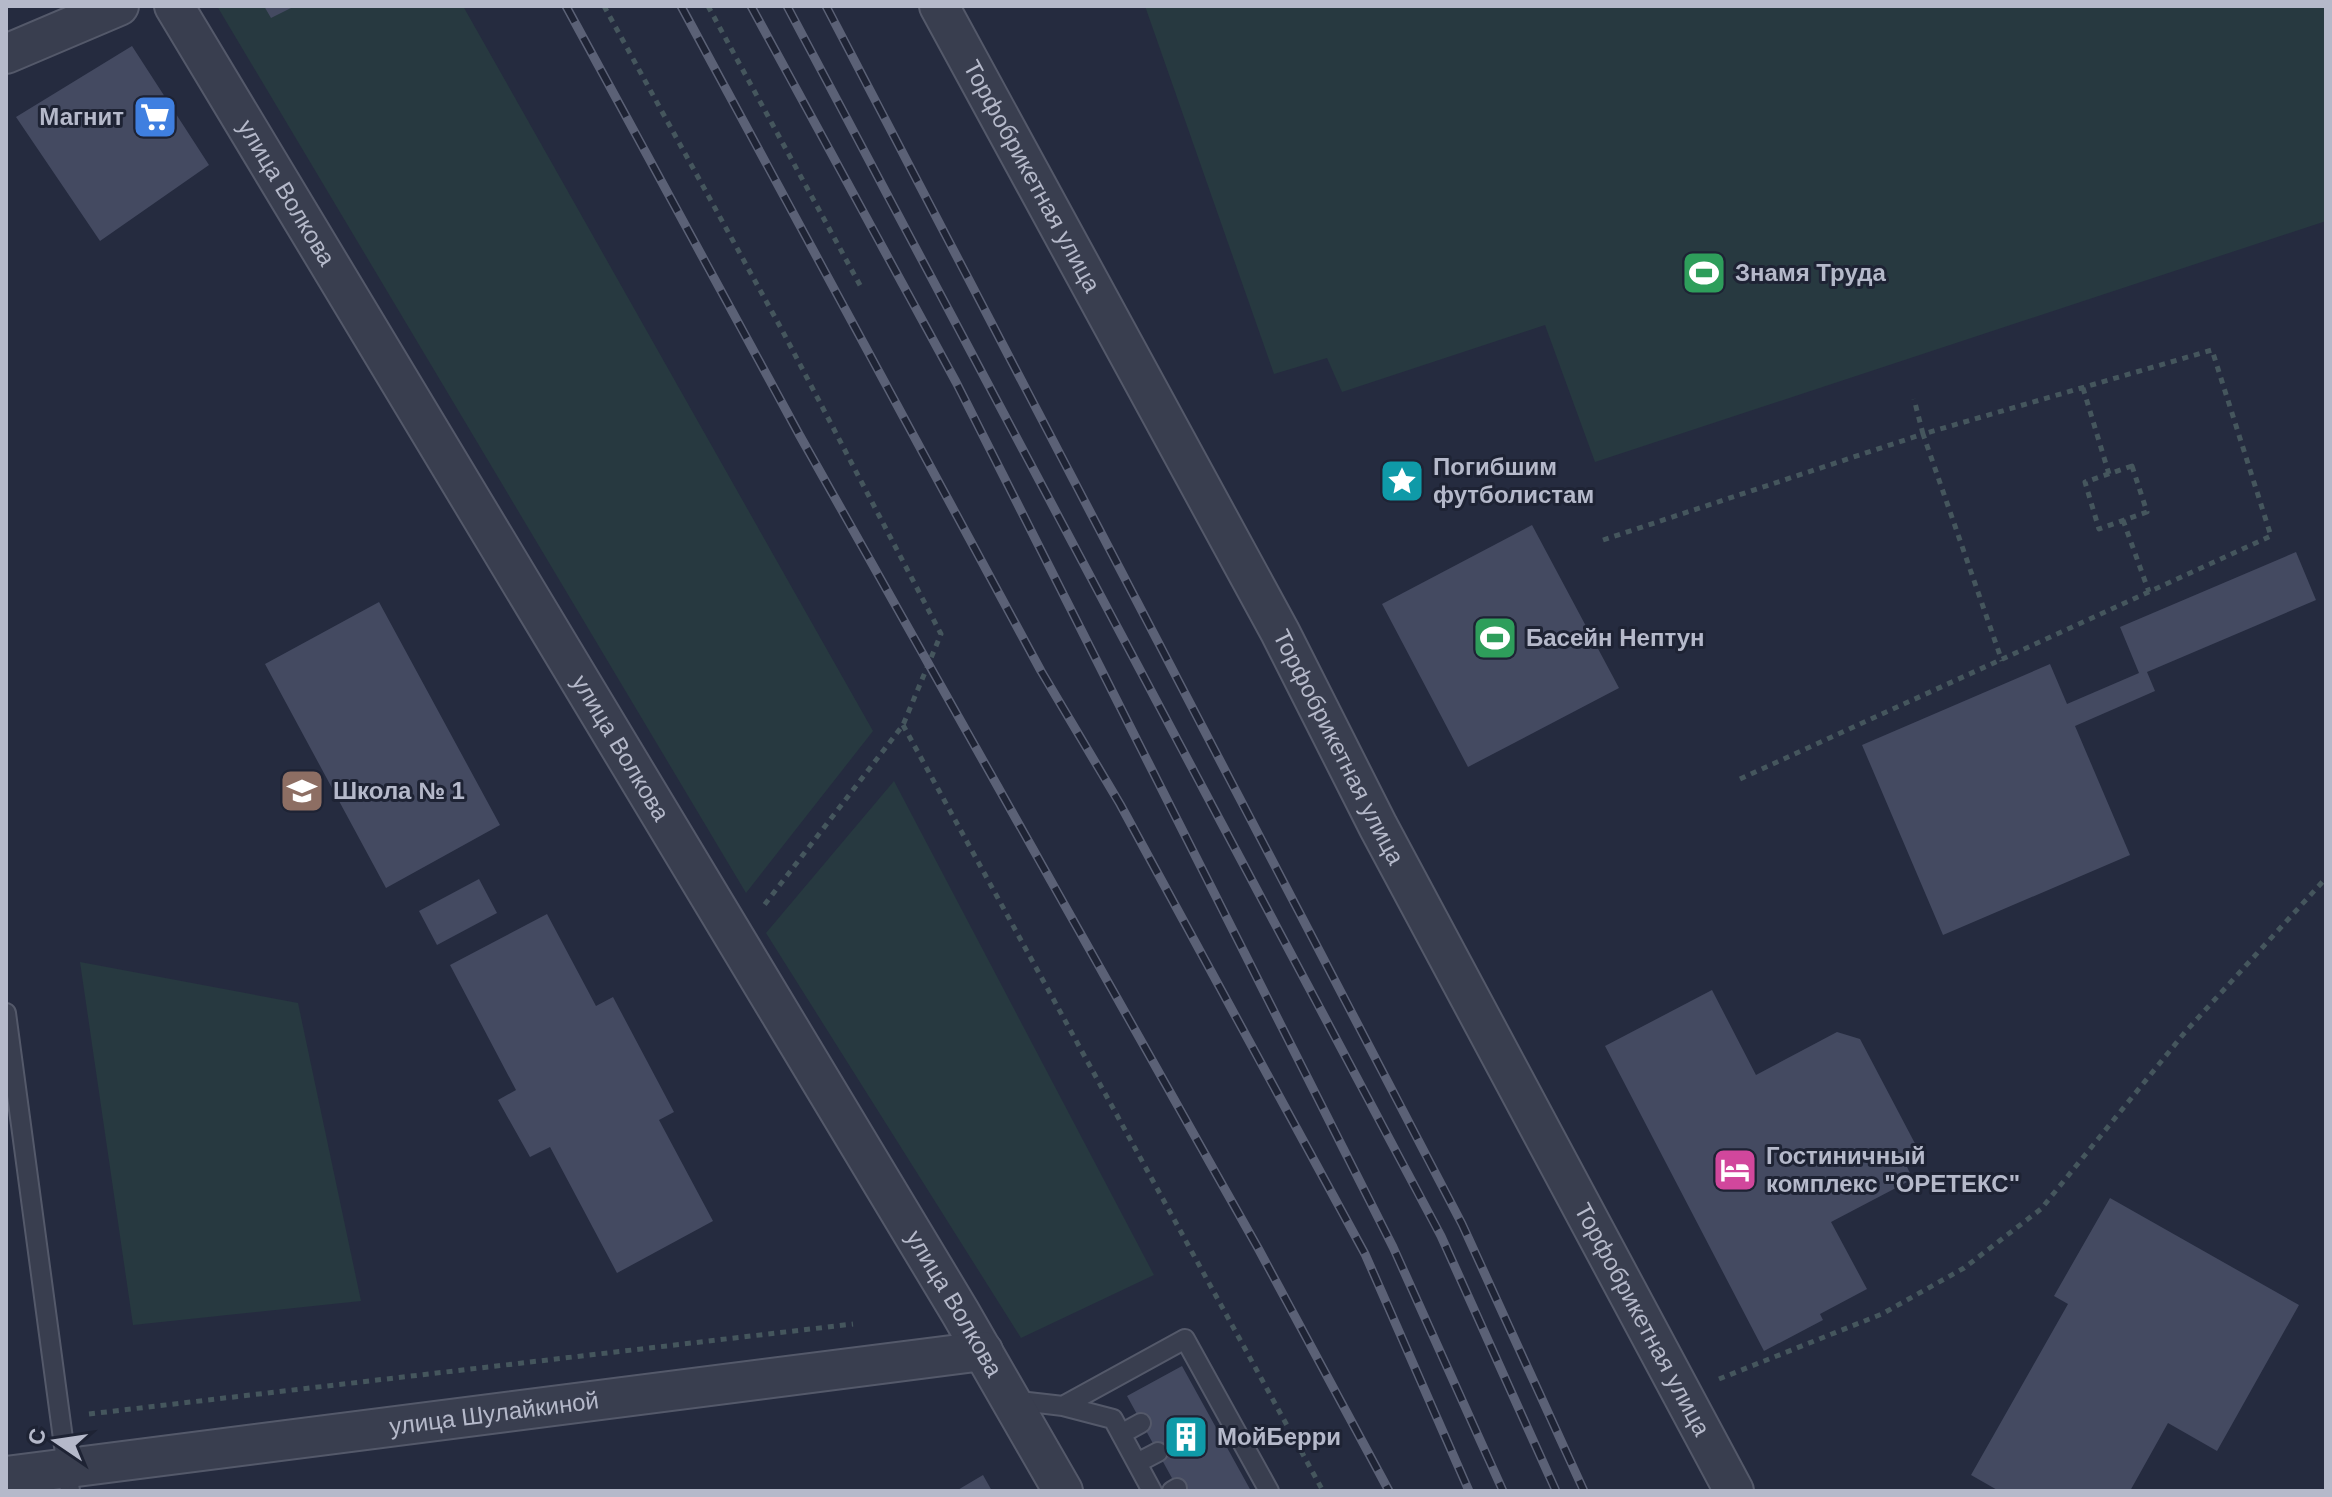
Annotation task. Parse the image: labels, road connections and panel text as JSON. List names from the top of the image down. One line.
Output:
{"streets":{"street":["Торфобрикетная улица","улица Волкова","улица Шулайкиной"]},"crossings":[["улица Волкова","улица Шулайкиной"]],"places":{"supermarket":["Магнит"],"sports":["Знамя Труда","Басейн Нептун"],"place":["Погибшим футболистам"],"school or university":["Школа № 1"],"hotel":["Гостиничный комплекс \"ОРЕТЕКС\""],"building":["МойБерри"]},"north":"left"}
